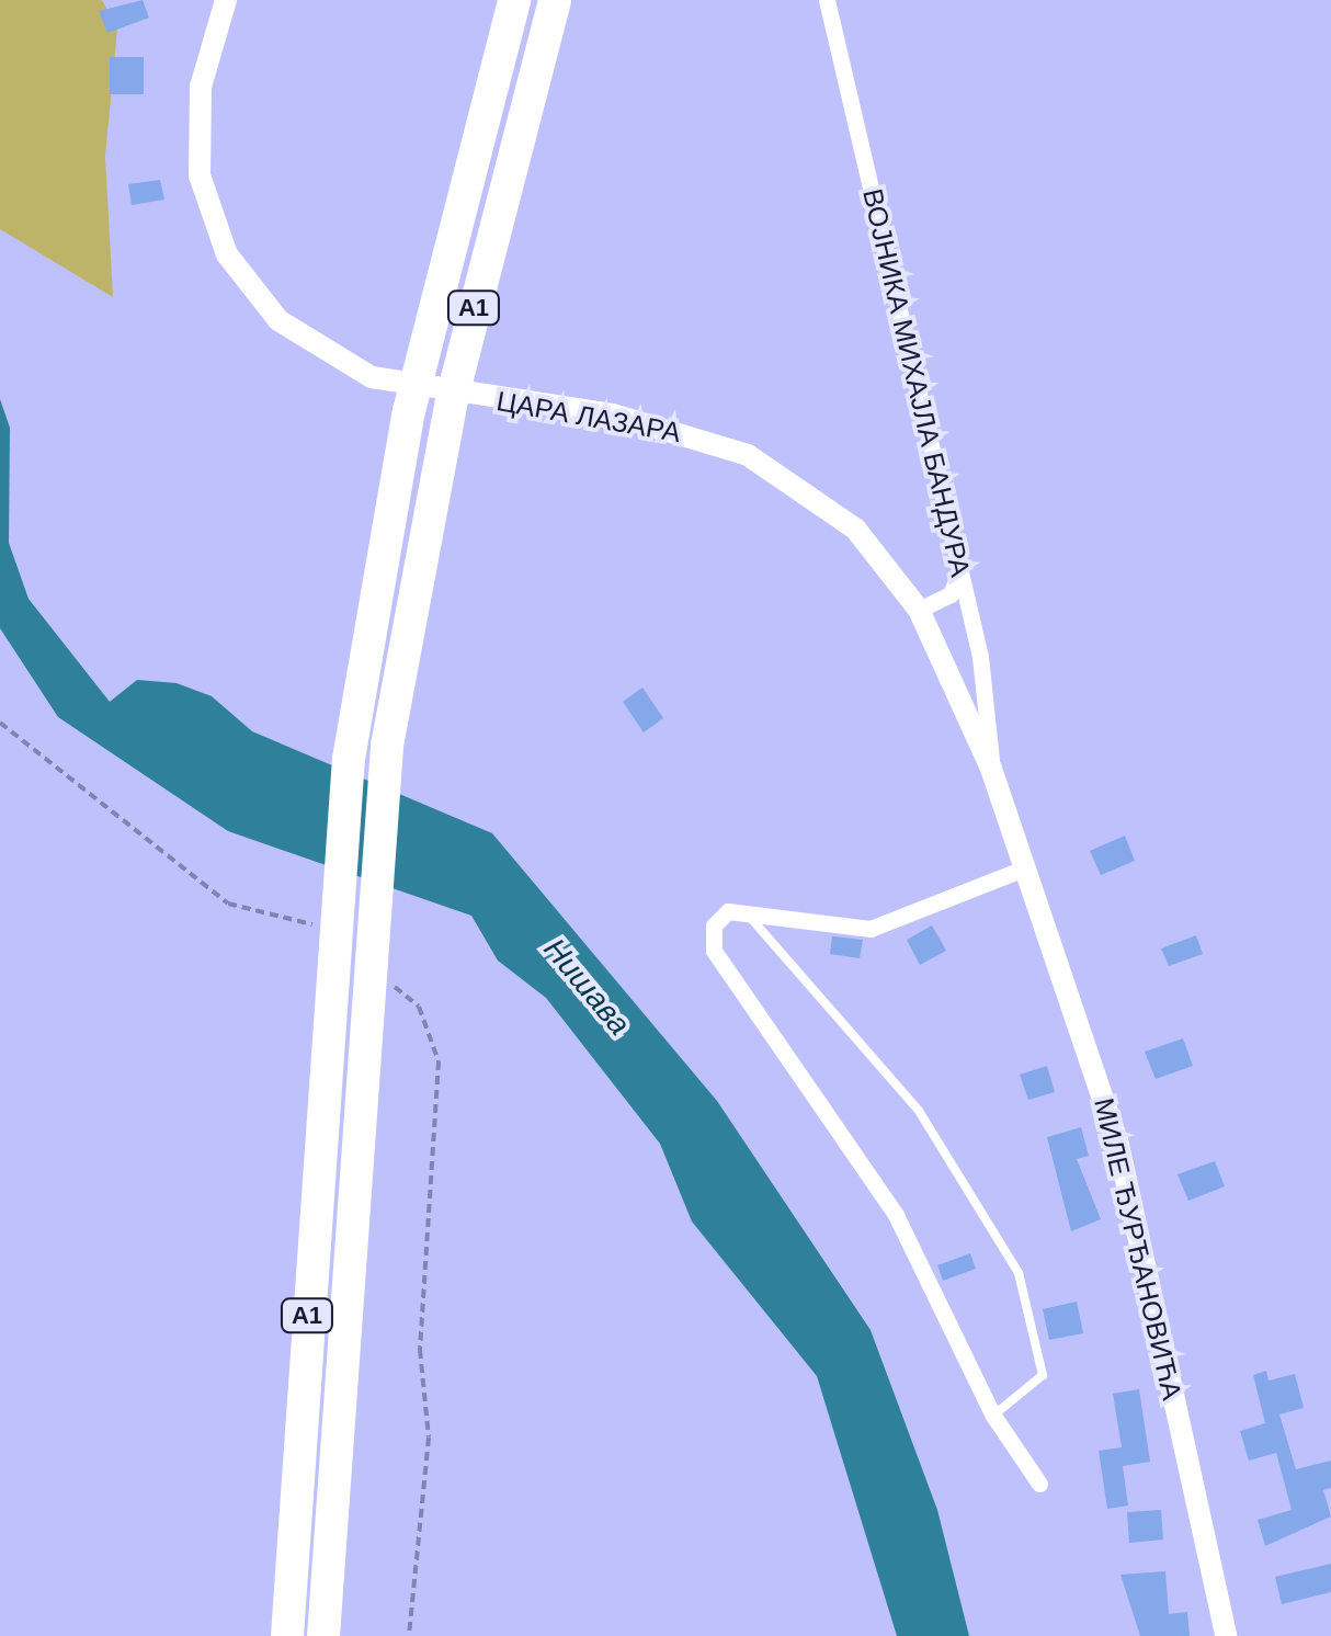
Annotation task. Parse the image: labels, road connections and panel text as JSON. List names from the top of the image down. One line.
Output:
{"streets":{"highway":["A1"],"street":["ВОЈНИКА МИХАЈЛА БАНДУРА","ЦАРА ЛАЗАРА","МИЛЕ ЂУРЂАНОВИЋА"]},"crossings":[["ВОЈНИКА МИХАЈЛА БАНДУРА","ЦАРА ЛАЗАРА"],["ЦАРА ЛАЗАРА","МИЛЕ ЂУРЂАНОВИЋА"]],"water":["Нишава"]}
